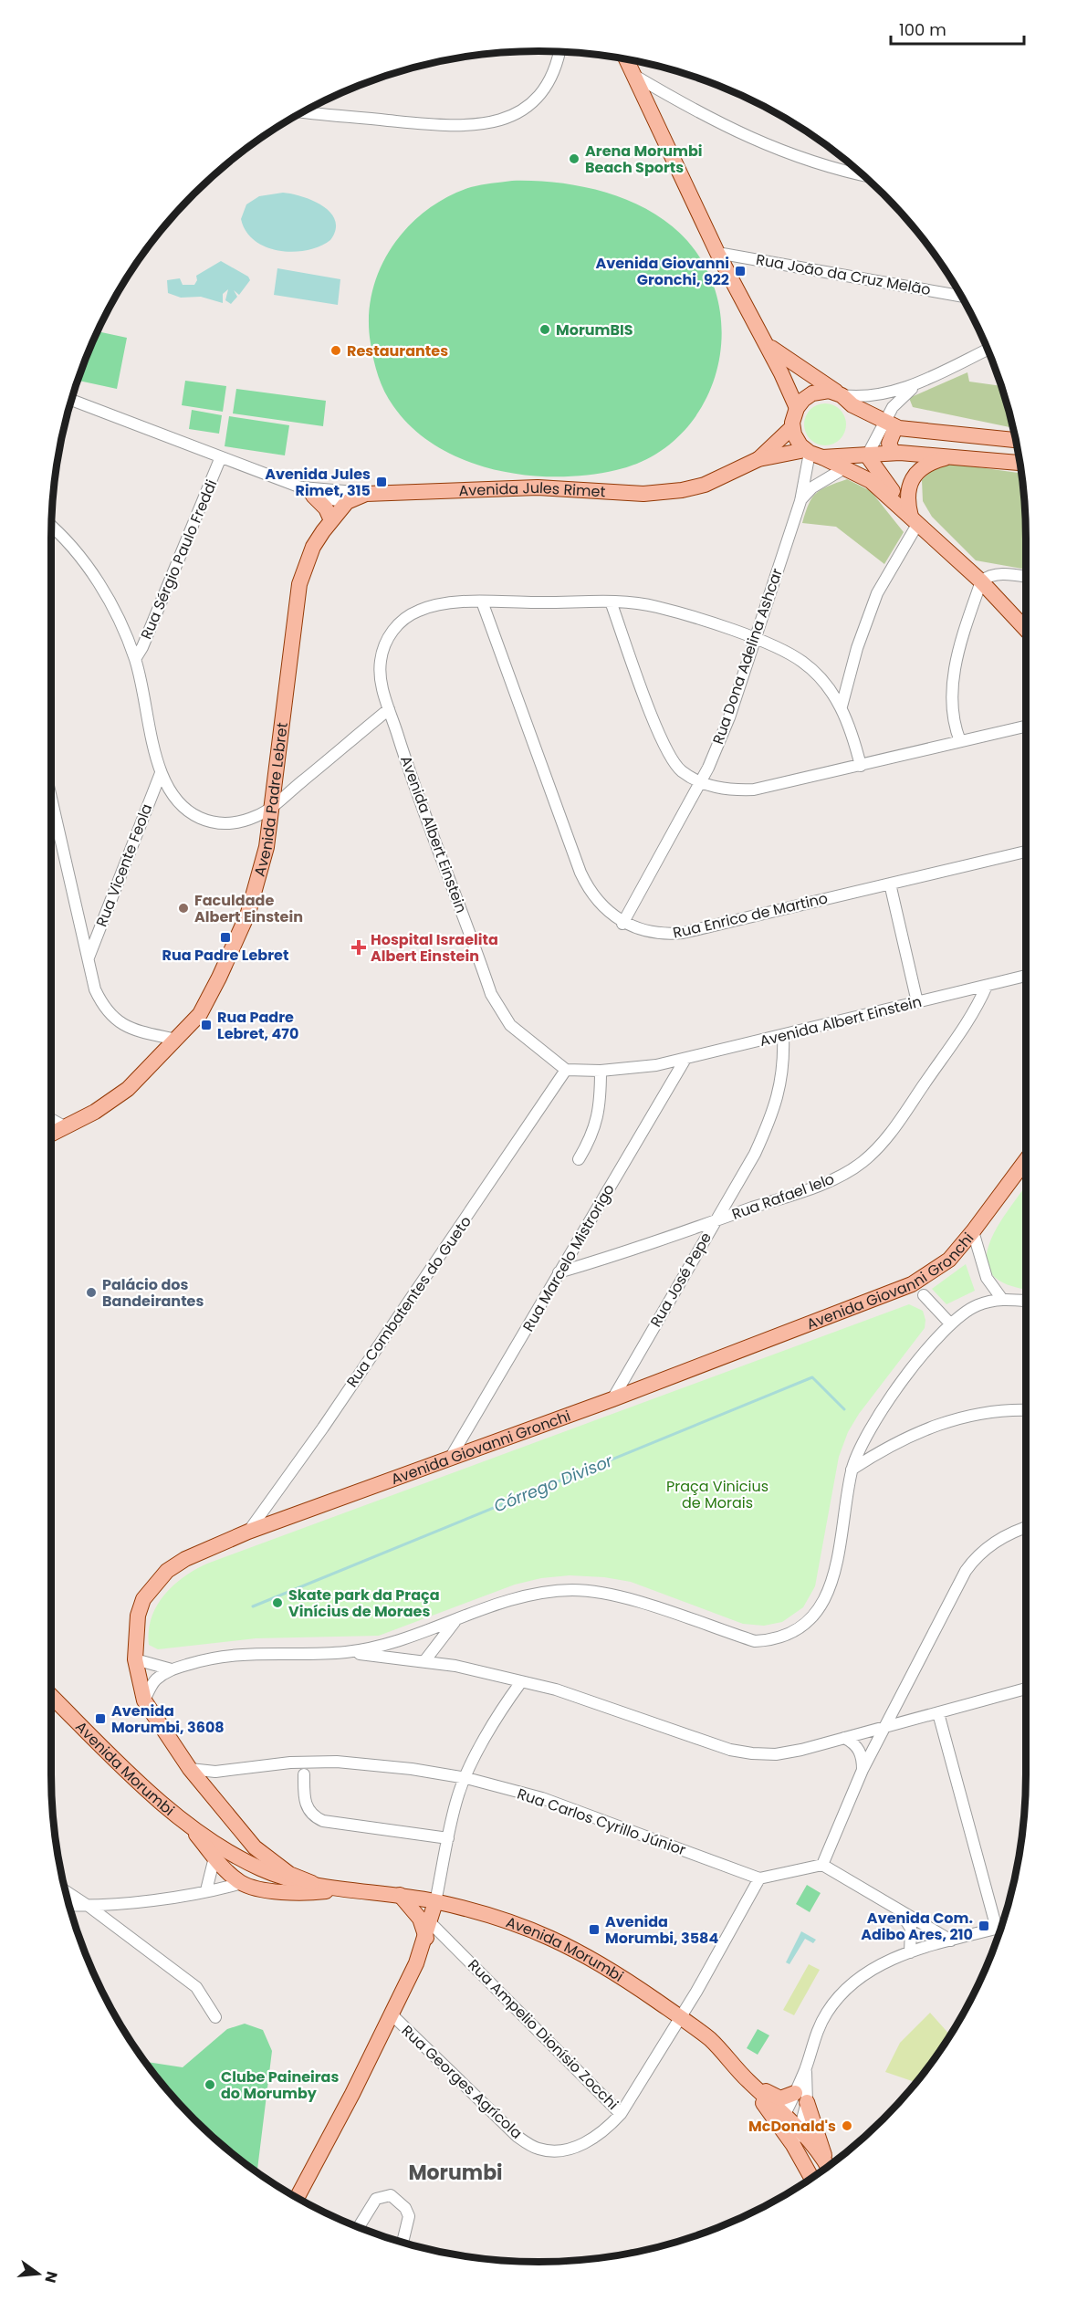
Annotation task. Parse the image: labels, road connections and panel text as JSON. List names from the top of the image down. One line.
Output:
{"streets":{"main road":["Avenida Jules Rimet","Avenida Padre Lebret","Avenida Giovanni Gronchi","Avenida Morumbi"],"street":["Rua João da Cruz Melão","Rua Sérgio Paulo Freddi","Rua Dona Adelina Ashcar","Avenida Albert Einstein","Rua Vicente Feola","Rua Enrico de Martino","Rua Rafael Ielo","Rua Marcelo Mistrorigo","Rua José Pepe","Rua Combatentes do Gueto","Rua Carlos Cyrillo Júnior","Rua Ampelio Dionísio Zocchi","Rua Georges Agrícola"]},"crossings":[["Avenida Jules Rimet","Rua Sérgio Paulo Freddi"],["Avenida Jules Rimet","Rua Dona Adelina Ashcar"],["Avenida Jules Rimet","Avenida Padre Lebret"],["Rua Dona Adelina Ashcar","Avenida Albert Einstein"],["Rua Dona Adelina Ashcar","Rua Enrico de Martino"],["Avenida Albert Einstein","Rua Enrico de Martino"],["Avenida Albert Einstein","Rua Rafael Ielo"],["Avenida Albert Einstein","Rua Marcelo Mistrorigo"],["Avenida Albert Einstein","Rua José Pepe"],["Avenida Albert Einstein","Rua Combatentes do Gueto"],["Rua Rafael Ielo","Rua Marcelo Mistrorigo"],["Rua Rafael Ielo","Rua José Pepe"],["Rua Marcelo Mistrorigo","Avenida Giovanni Gronchi"],["Avenida Giovanni Gronchi","Rua José Pepe"],["Avenida Giovanni Gronchi","Rua Combatentes do Gueto"],["Avenida Giovanni Gronchi","Avenida Morumbi"],["Avenida Giovanni Gronchi","Rua Carlos Cyrillo Júnior"],["Avenida Morumbi","Rua Ampelio Dionísio Zocchi"],["Rua Carlos Cyrillo Júnior","Rua Ampelio Dionísio Zocchi"],["Rua Ampelio Dionísio Zocchi","Rua Georges Agrícola"]],"districts":["Morumbi"],"water":["Córrego Divisor"],"parks":["Praça Vinicius de Morais"],"places":{"other":["Arena Morumbi Beach Sports","MorumBIS","Restaurantes","Faculdade Albert Einstein","Palácio dos Bandeirantes","Skate park da Praça Vinícius de Moraes","Clube Paineiras do Morumby","McDonald's"],"transit":["Avenida Giovanni Gronchi, 922","Avenida Jules Rimet, 315","Rua Padre Lebret","Rua Padre Lebret, 470","Avenida Morumbi, 3608","Avenida Com. Adibo Ares, 210","Avenida Morumbi, 3584"],"health":["Hospital Israelita Albert Einstein"]},"scale_bar":"100 m","north":"right"}
